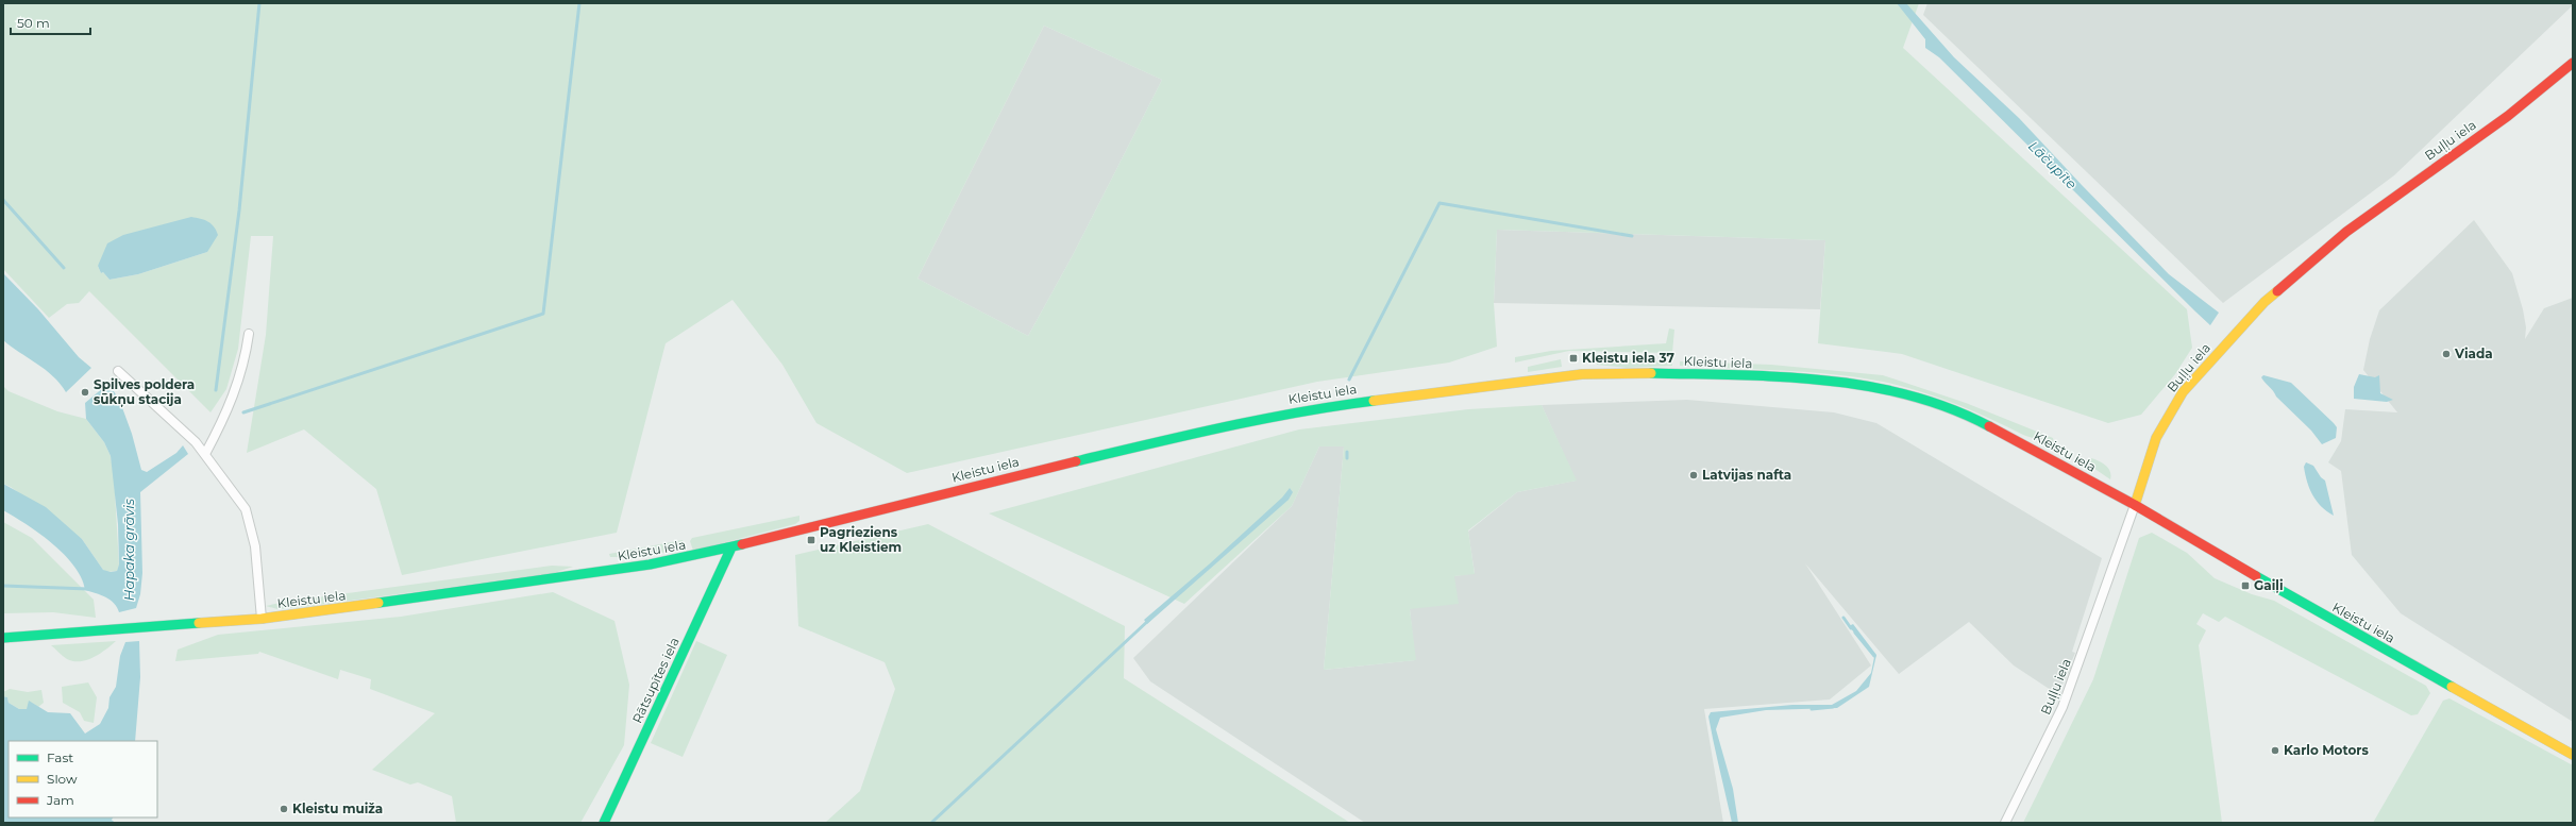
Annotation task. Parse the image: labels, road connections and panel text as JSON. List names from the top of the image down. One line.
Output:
{"streets":{"main road":["Buļļu iela","Kleistu iela","Rātsupītes iela"]},"crossings":[["Buļļu iela","Kleistu iela"],["Kleistu iela","Rātsupītes iela"]],"water":["Lāčupīte","Hapaka grāvis"],"places":{"other":["Viada","Spilves poldera sūkņu stacija","Latvijas nafta","Karlo Motors","Kleistu muiža"],"transit":["Kleistu iela 37","Pagrieziens uz Kleistiem","Gaiļi"]},"legend":["Fast","Slow","Jam"],"scale_bar":"50 m"}
